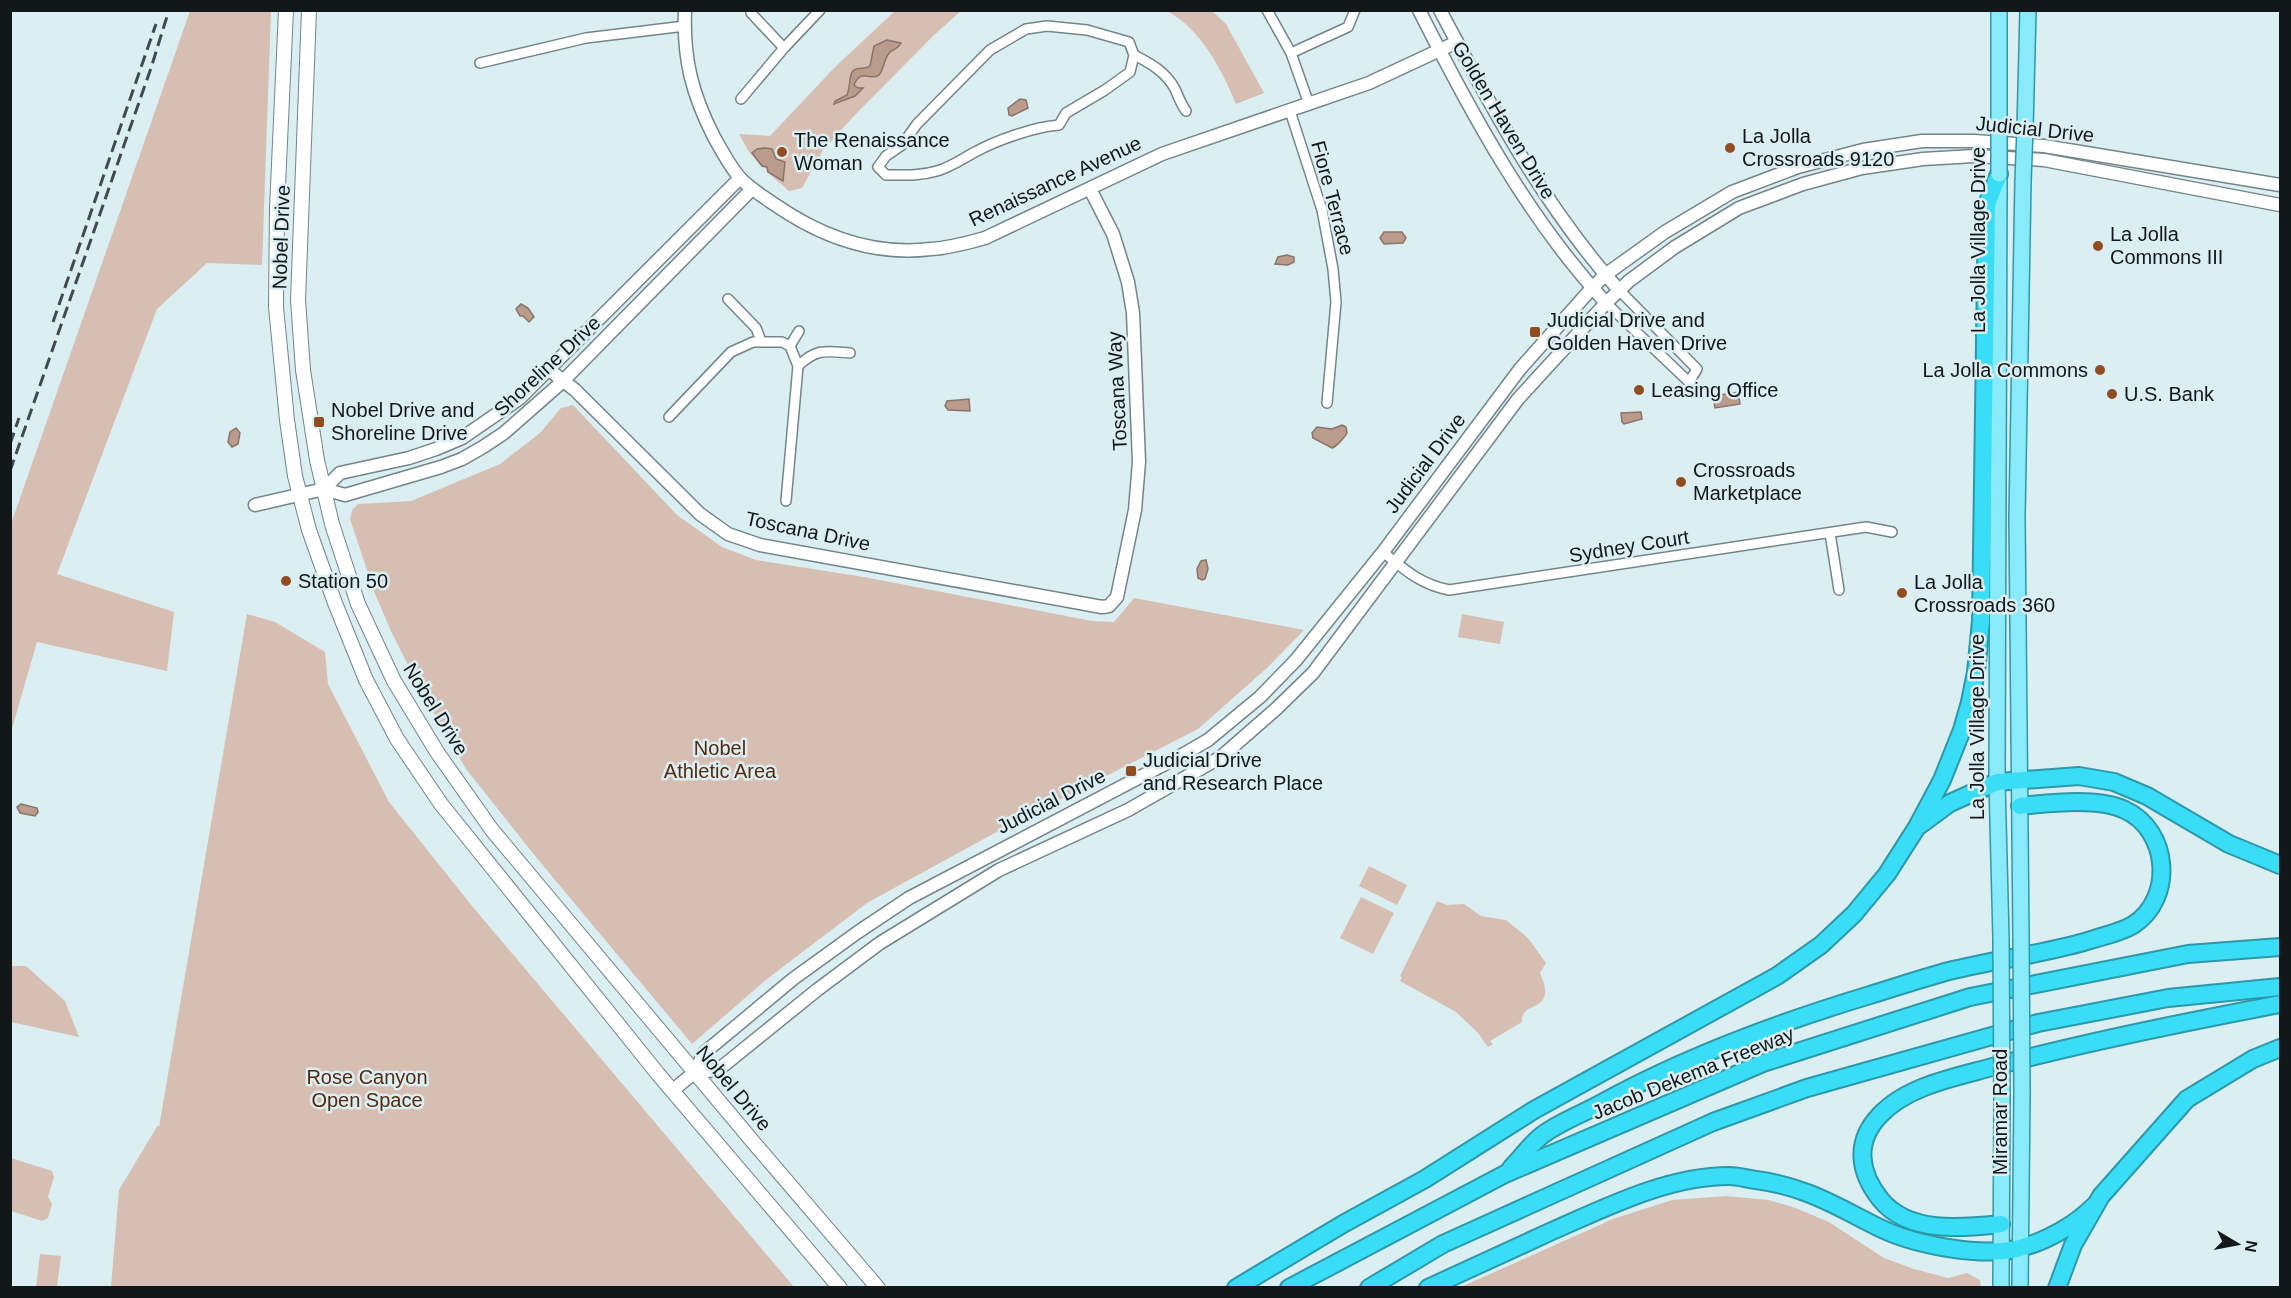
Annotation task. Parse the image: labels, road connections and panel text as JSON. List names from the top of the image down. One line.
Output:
{"streets":{"highway":["Jacob Dekema Freeway"],"main road":["Nobel Drive","La Jolla Village Drive","Miramar Road"],"street":["Golden Haven Drive","Judicial Drive","Renaissance Avenue","Fiore Terrace","Shoreline Drive","Toscana Way","Toscana Drive","Sydney Court"]},"crossings":[["Golden Haven Drive","Judicial Drive"],["Golden Haven Drive","Renaissance Avenue"],["Judicial Drive","Nobel Drive"],["Judicial Drive","Sydney Court"],["Renaissance Avenue","Fiore Terrace"],["Renaissance Avenue","Shoreline Drive"],["Renaissance Avenue","Toscana Way"],["Nobel Drive","Shoreline Drive"],["La Jolla Village Drive","Miramar Road"],["Shoreline Drive","Toscana Drive"],["Toscana Way","Toscana Drive"]],"parks":["Nobel Athletic Area","Rose Canyon Open Space"],"places":{"other":["La Jolla Crossroads 9120","The Renaissance Woman","La Jolla Commons III","La Jolla Commons","Leasing Office","U.S. Bank","Crossroads Marketplace","Station 50","La Jolla Crossroads 360"],"transit":["Judicial Drive and Golden Haven Drive","Nobel Drive and Shoreline Drive","Judicial Drive and Research Place"]},"north":"right"}
